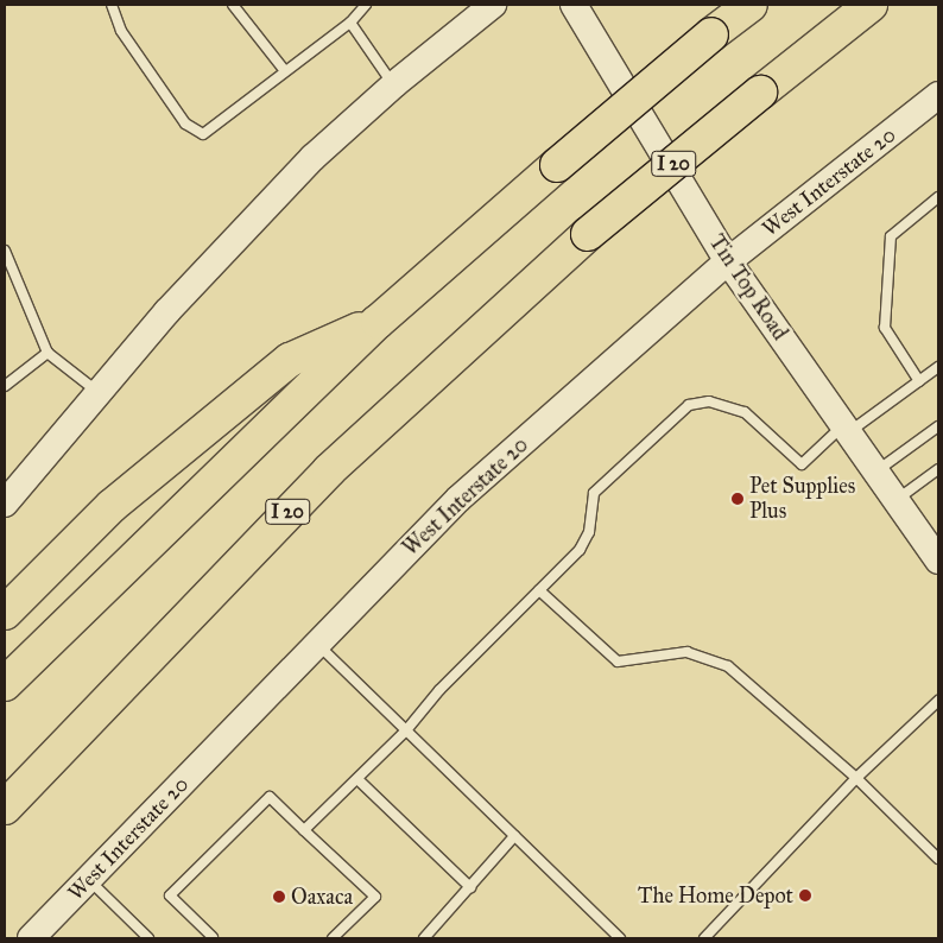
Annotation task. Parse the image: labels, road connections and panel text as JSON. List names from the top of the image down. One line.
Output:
{"streets":{"highway":["I 20"],"main road":["West Interstate 20","Tin Top Road"]},"crossings":[["West Interstate 20","Tin Top Road"]],"places":["Pet Supplies Plus","The Home Depot","Oaxaca"]}
